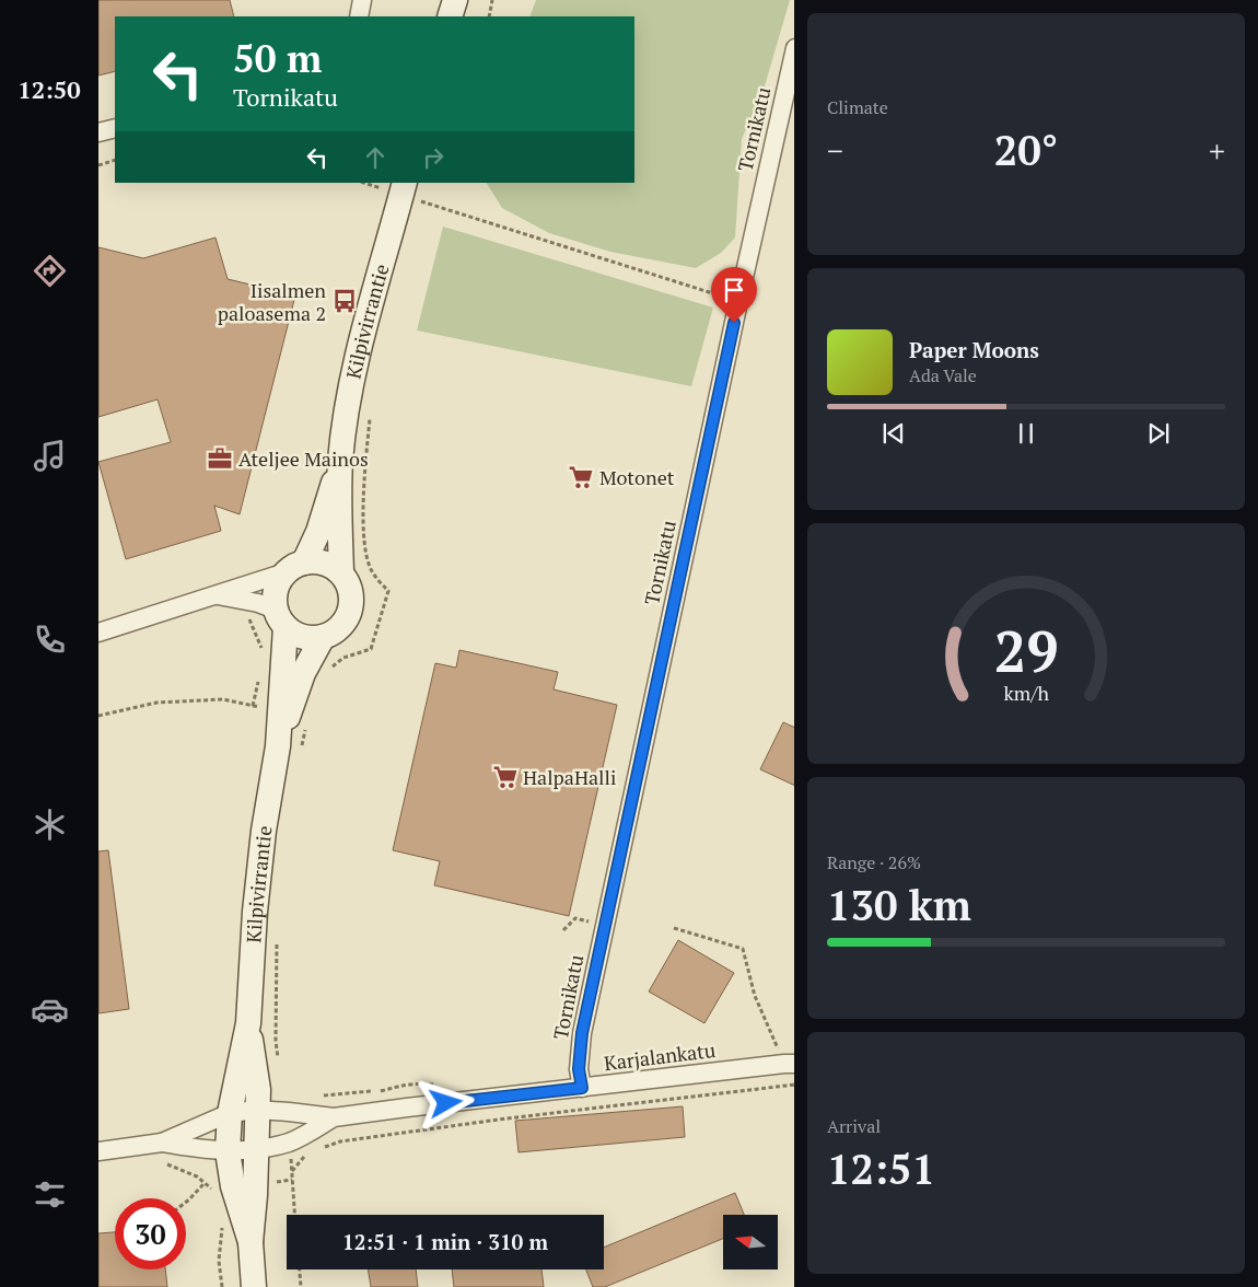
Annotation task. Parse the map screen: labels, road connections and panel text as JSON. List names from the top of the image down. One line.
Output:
{"streets":{"street":["Tornikatu","Kilpivirrantie","Karjalankatu"]},"crossings":[["Tornikatu","Karjalankatu"],["Kilpivirrantie","Karjalankatu"]],"places":{"bus stop":["Iisalmen paloasema 2"],"office":["Ateljee Mainos"],"supermarket":["Motonet","HalpaHalli"]},"north":"left","page":{"tabs":"12:50","tile":["Climate",["Range · 26%","130 km"],["Arrival","12:51"]],"turn":["50 m","Tornikatu"],"heat":["−","20°","+"],"song":["Paper Moons","Ada Vale"],"limit":"30","trip":"12:51 · 1 min · 310 m","gauge":["29","km/h"]}}
